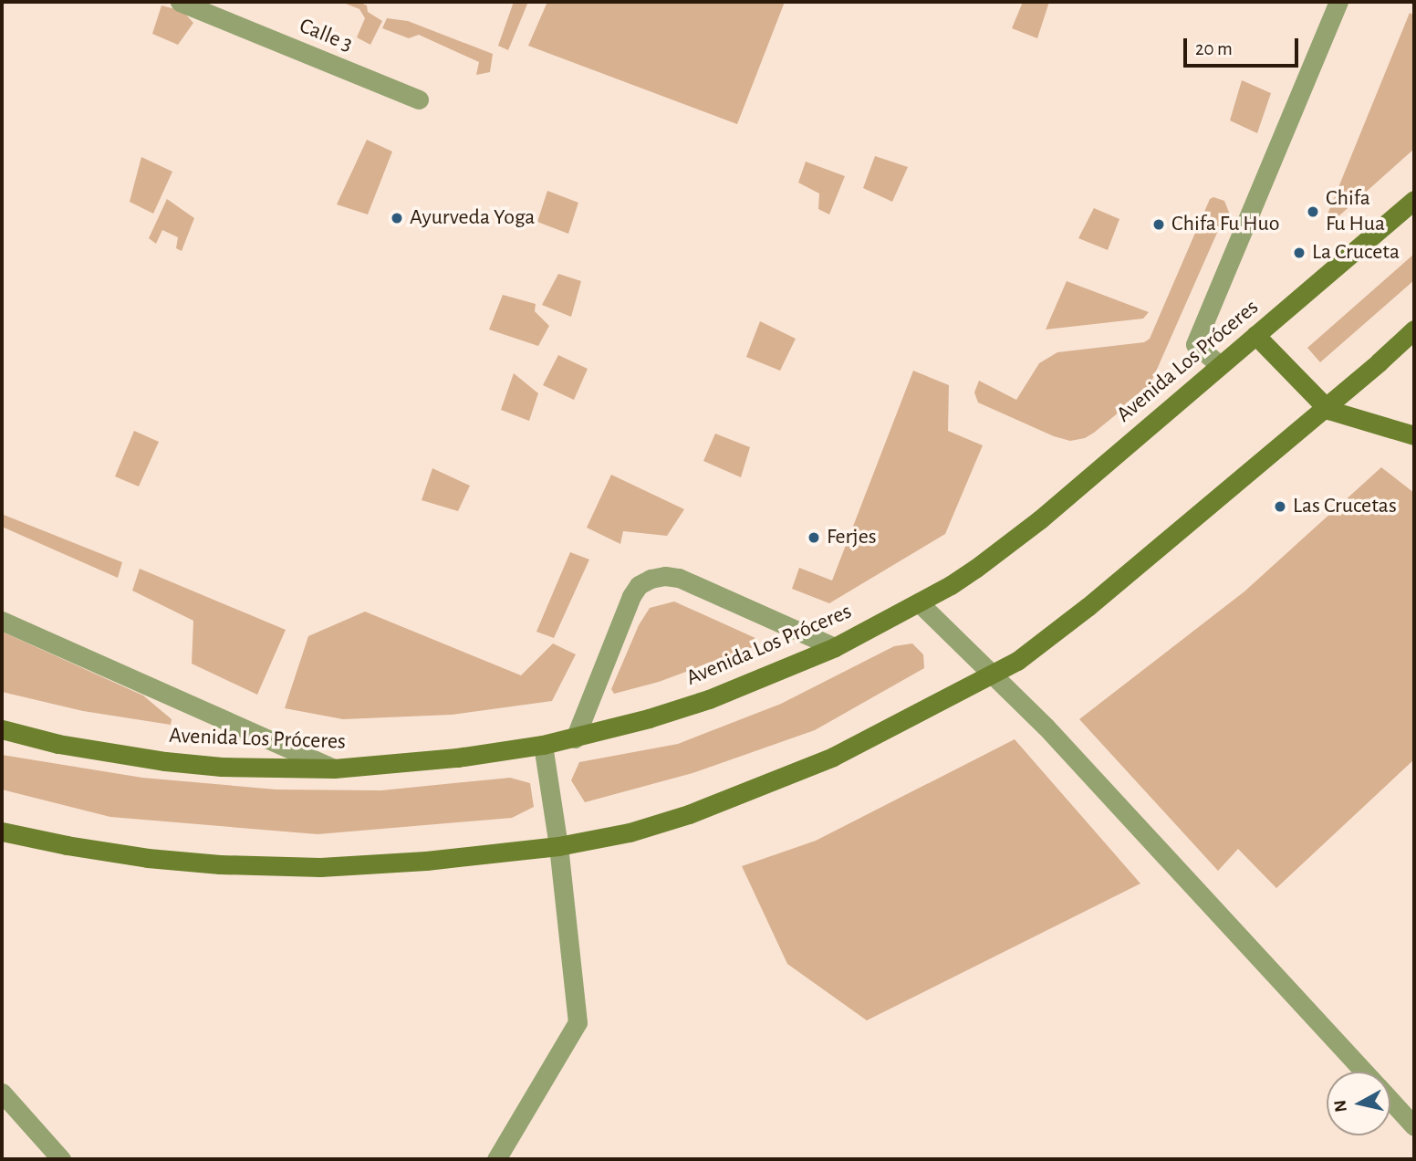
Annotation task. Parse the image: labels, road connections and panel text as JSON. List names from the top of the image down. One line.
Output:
{"streets":{"main road":["Avenida Los Próceres"],"street":["Calle 3"]},"places":["Chifa Fu Hua","Ayurveda Yoga","Chifa Fu Huo","La Cruceta","Las Crucetas","Ferjes"],"scale_bar":"20 m","north":"left"}
